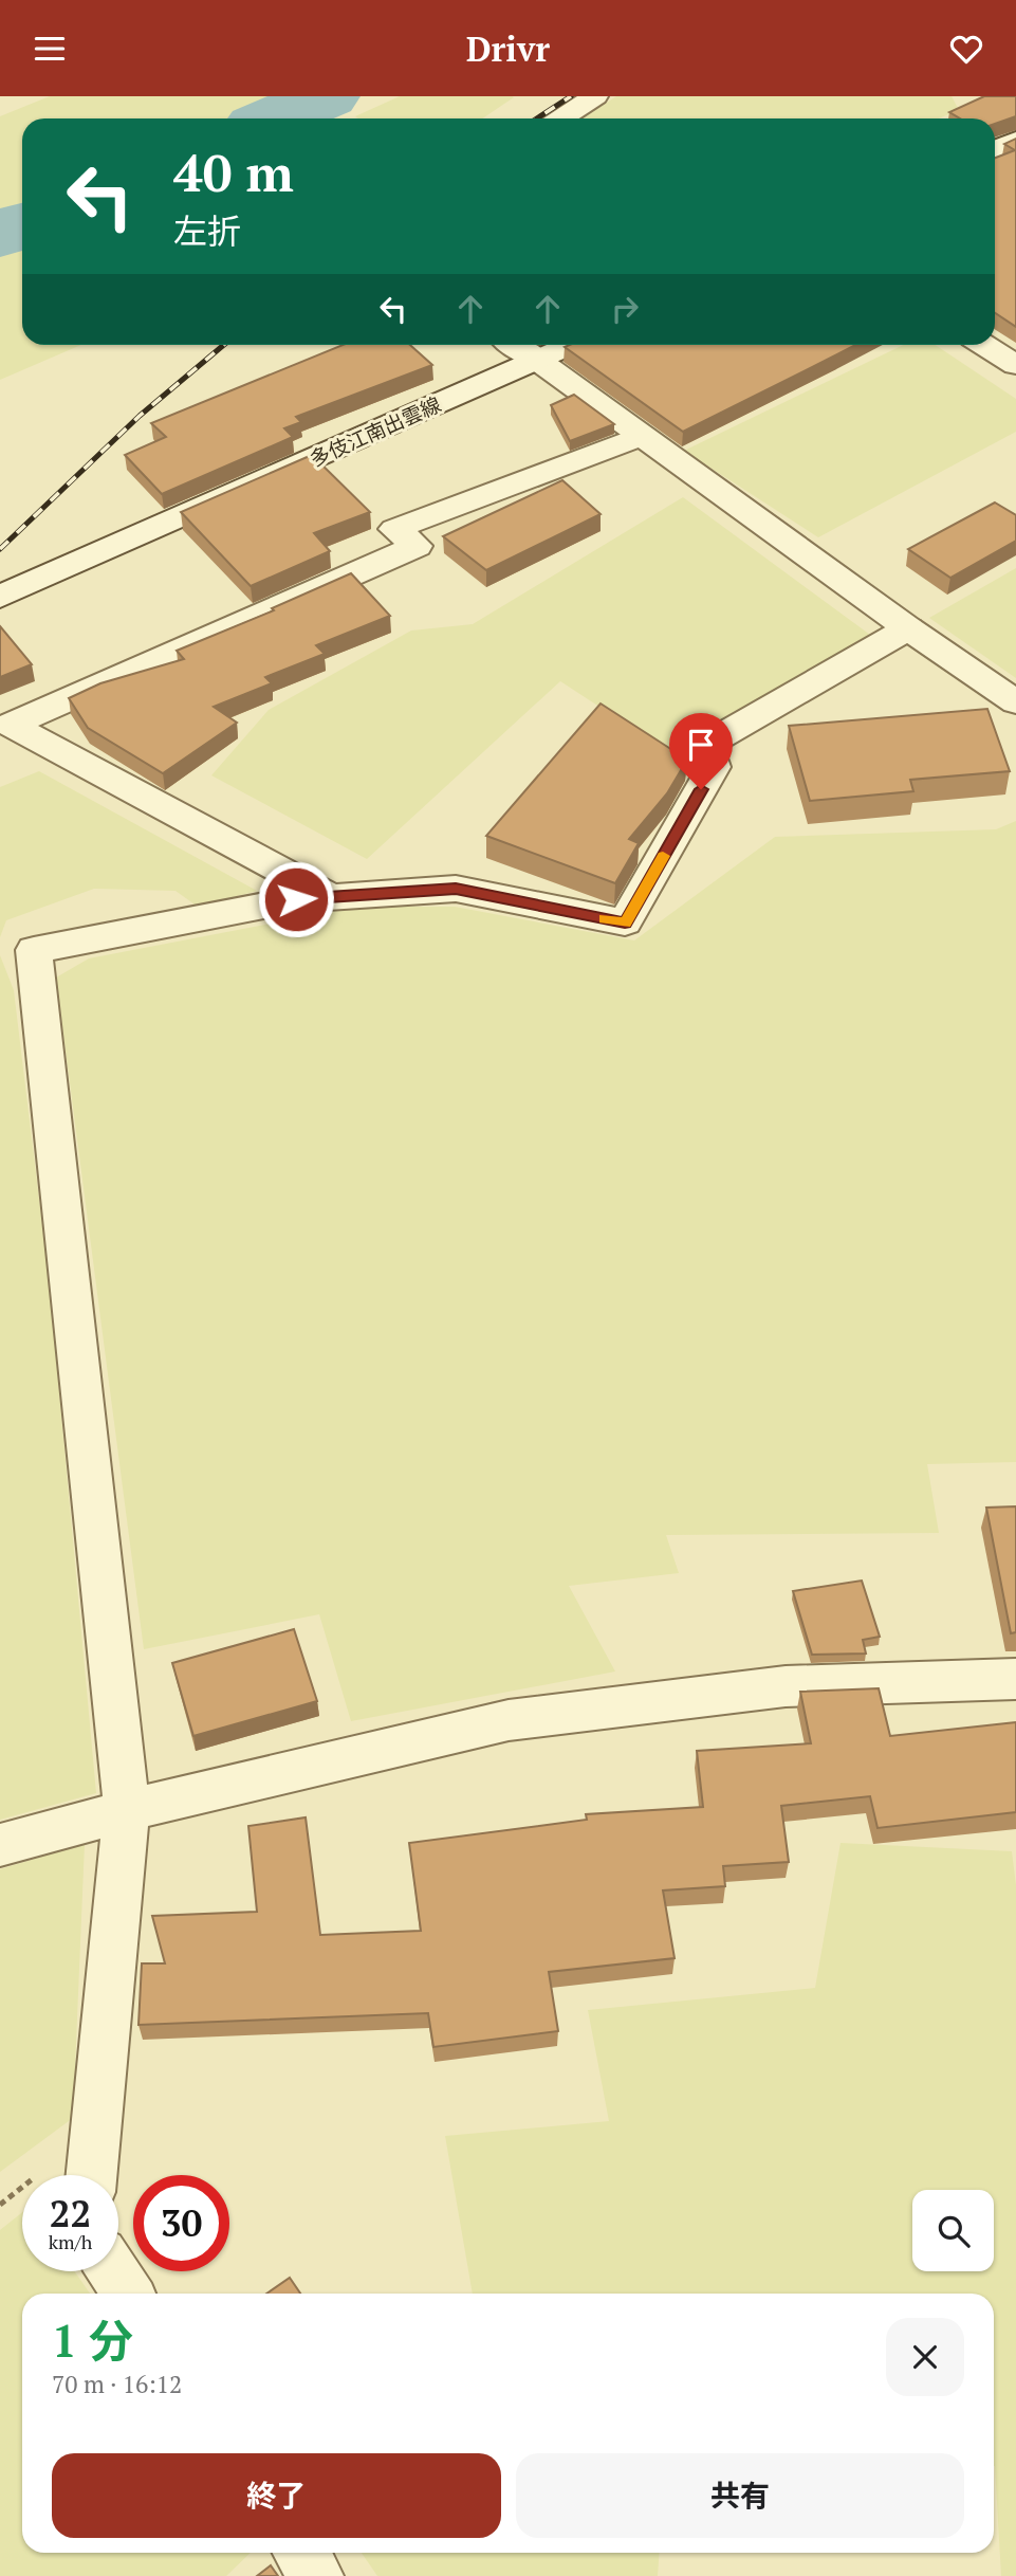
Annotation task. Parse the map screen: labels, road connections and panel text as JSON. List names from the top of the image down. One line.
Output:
{"streets":{"street":["多伎江南出雲線"]},"page":{"header":"Drivr","turn":["40 m","左折"],"speed":"22 km/h","limit":"30","heading":["1 分","70 m · 16:12"],"buttons":["終了","共有"]}}
